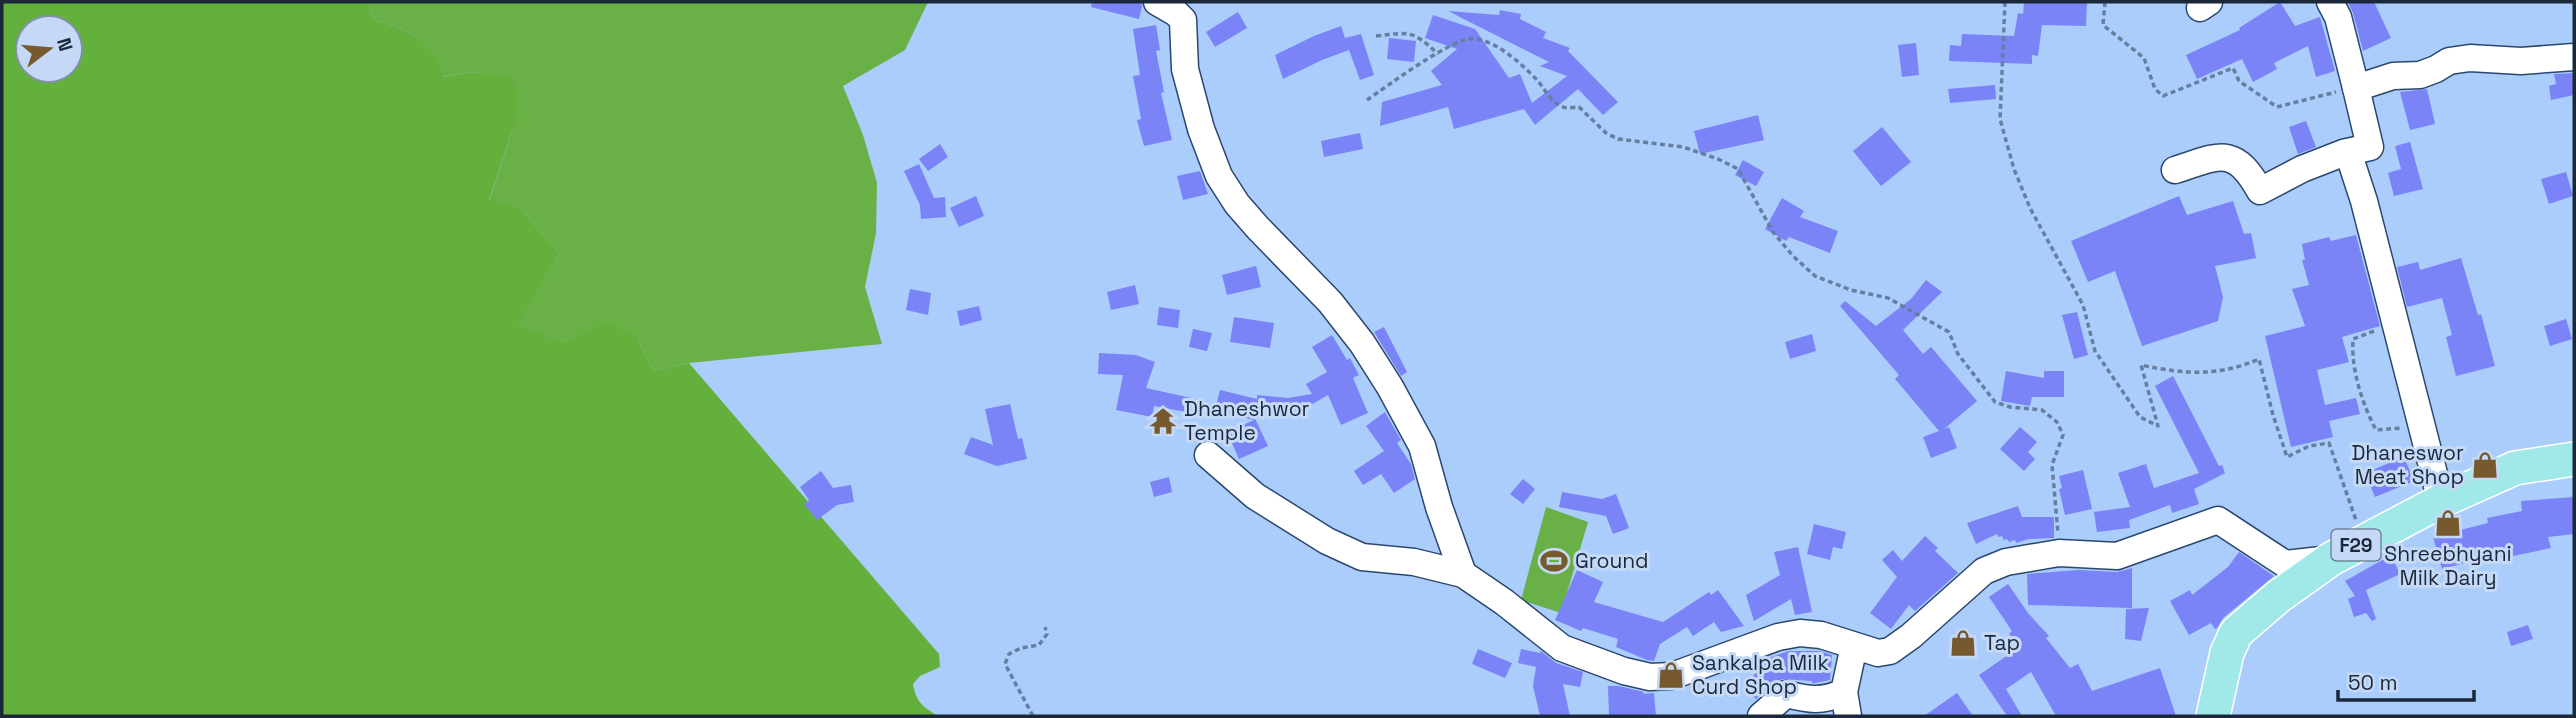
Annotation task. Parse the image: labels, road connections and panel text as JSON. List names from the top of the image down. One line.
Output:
{"streets":{"main road":["F29"]},"places":{"temple":["Dhaneshwor Temple"],"shop":["Dhaneswor Meat Shop","Shreebhyani Milk Dairy","Tap","Sankalpa Milk Curd Shop"],"sports":["Ground"]},"scale_bar":"50 m","north":"right"}
